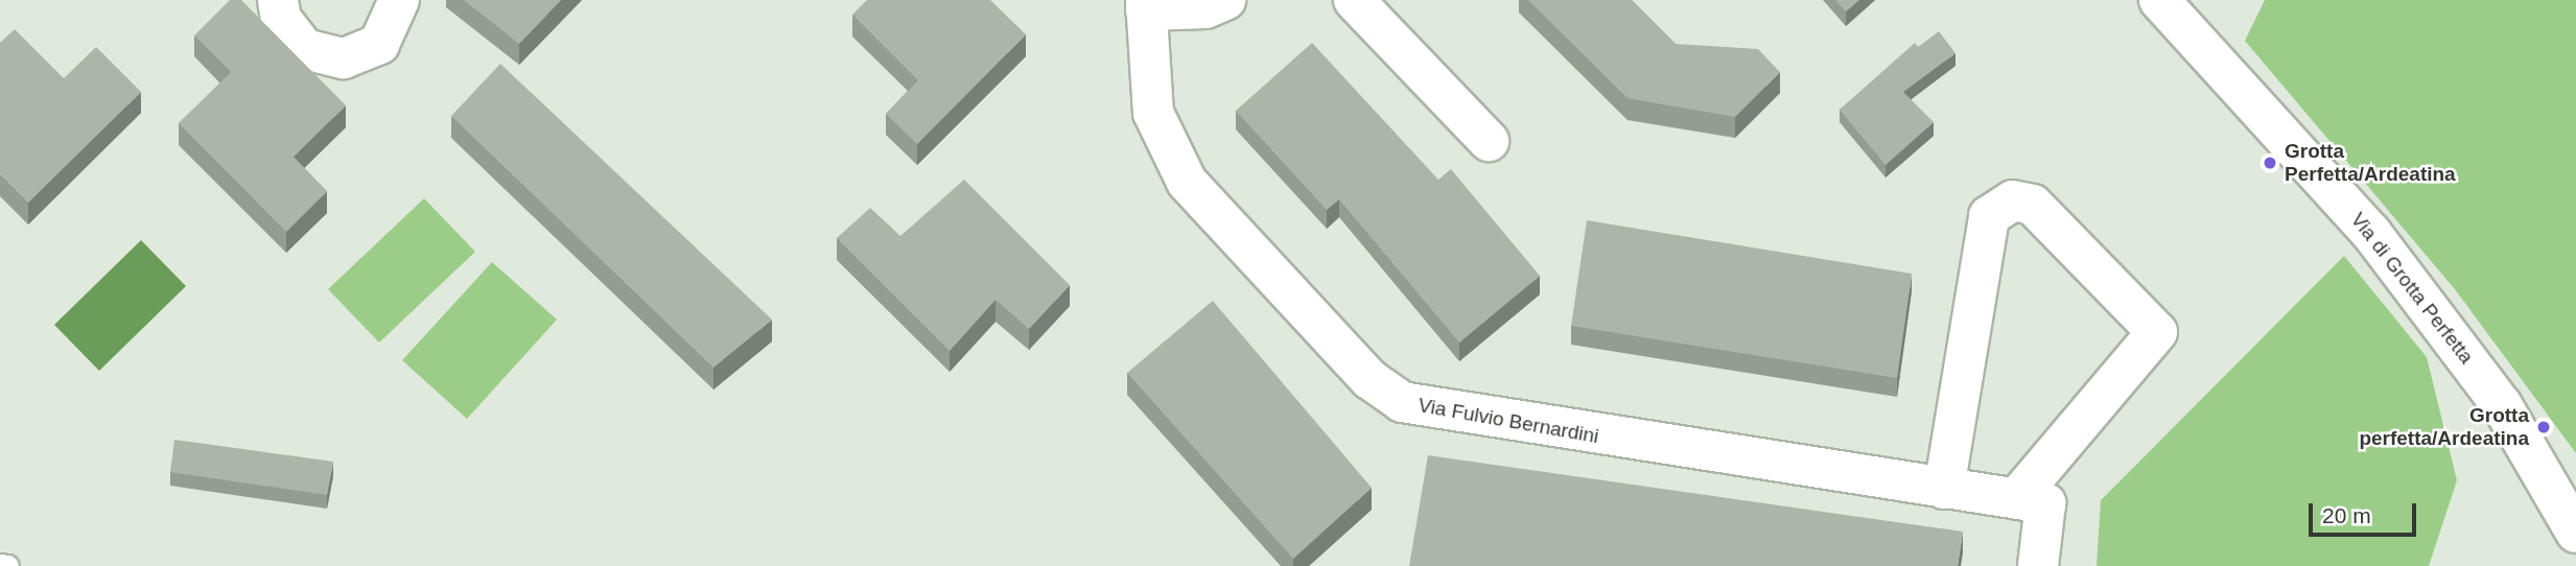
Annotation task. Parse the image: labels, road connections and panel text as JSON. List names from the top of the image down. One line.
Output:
{"streets":{"street":["Via di Grotta Perfetta","Via Fulvio Bernardini"]},"places":["Grotta Perfetta/Ardeatina","Grotta perfetta/Ardeatina"],"scale_bar":"20 m"}
